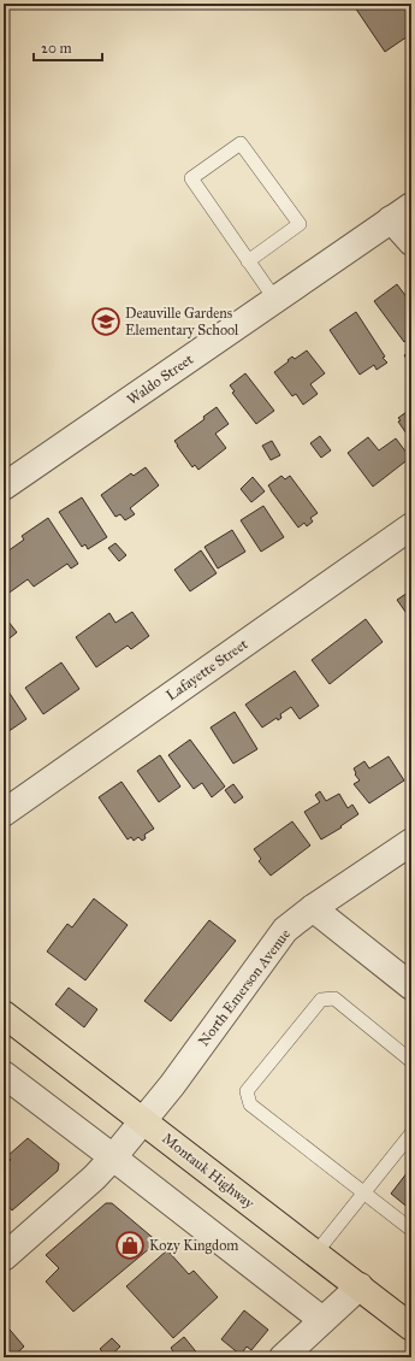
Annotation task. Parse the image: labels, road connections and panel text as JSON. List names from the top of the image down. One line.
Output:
{"streets":{"main road":["Montauk Highway"],"street":["Waldo Street","Lafayette Street","North Emerson Avenue"]},"crossings":[["North Emerson Avenue","Montauk Highway"]],"places":{"school or university":["Deauville Gardens Elementary School"],"shop":["Kozy Kingdom"]},"scale_bar":"20 m"}
